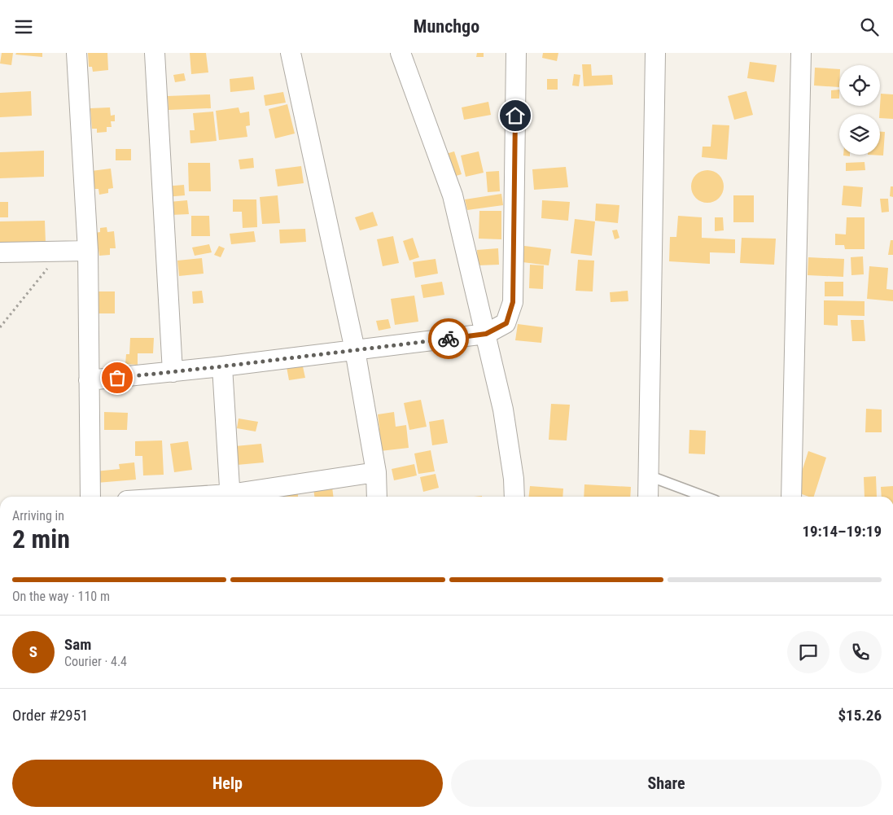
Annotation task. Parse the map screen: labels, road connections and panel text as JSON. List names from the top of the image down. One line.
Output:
{"page":{"header":"Munchgo","heading":["2 min","Arriving in","19:14–19:19"],"panel":["Sam","Courier · 4.4","Order #2951","$15.26"],"bar":"On the way · 110 m","round":"S","buttons":["Help","Share"]}}
